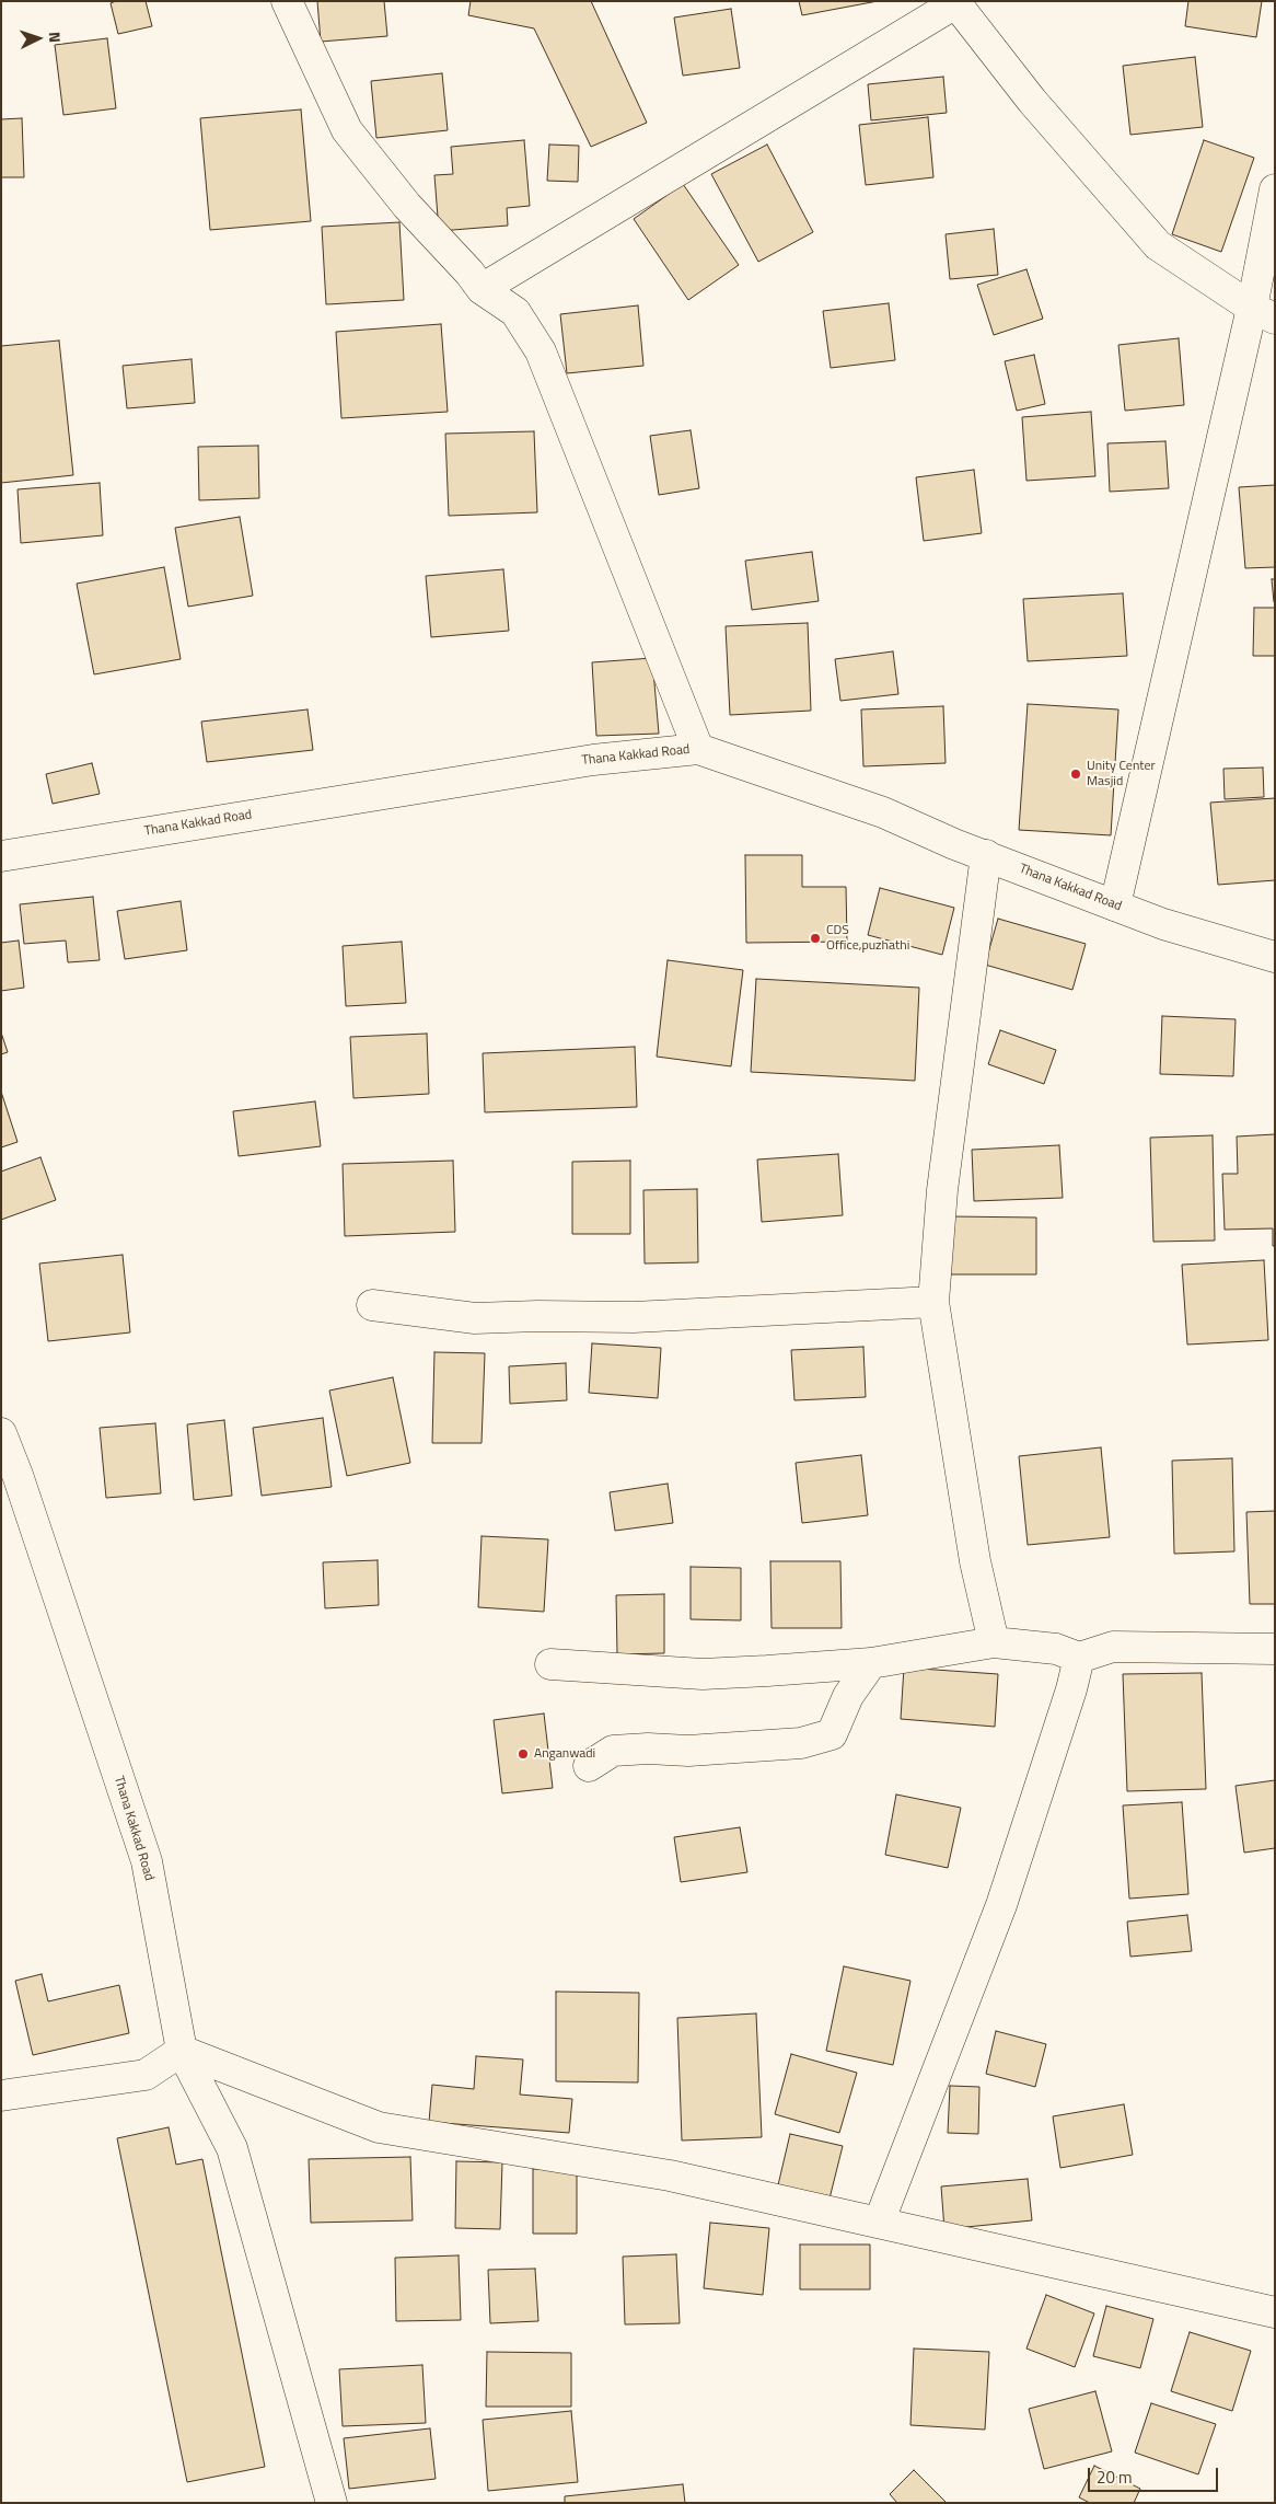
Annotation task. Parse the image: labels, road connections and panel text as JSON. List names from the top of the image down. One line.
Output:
{"streets":{"street":["Thana Kakkad Road"]},"places":["Unity Center Masjid","CDS Office,puzhathi","Anganwadi"],"scale_bar":"20 m","north":"right"}
